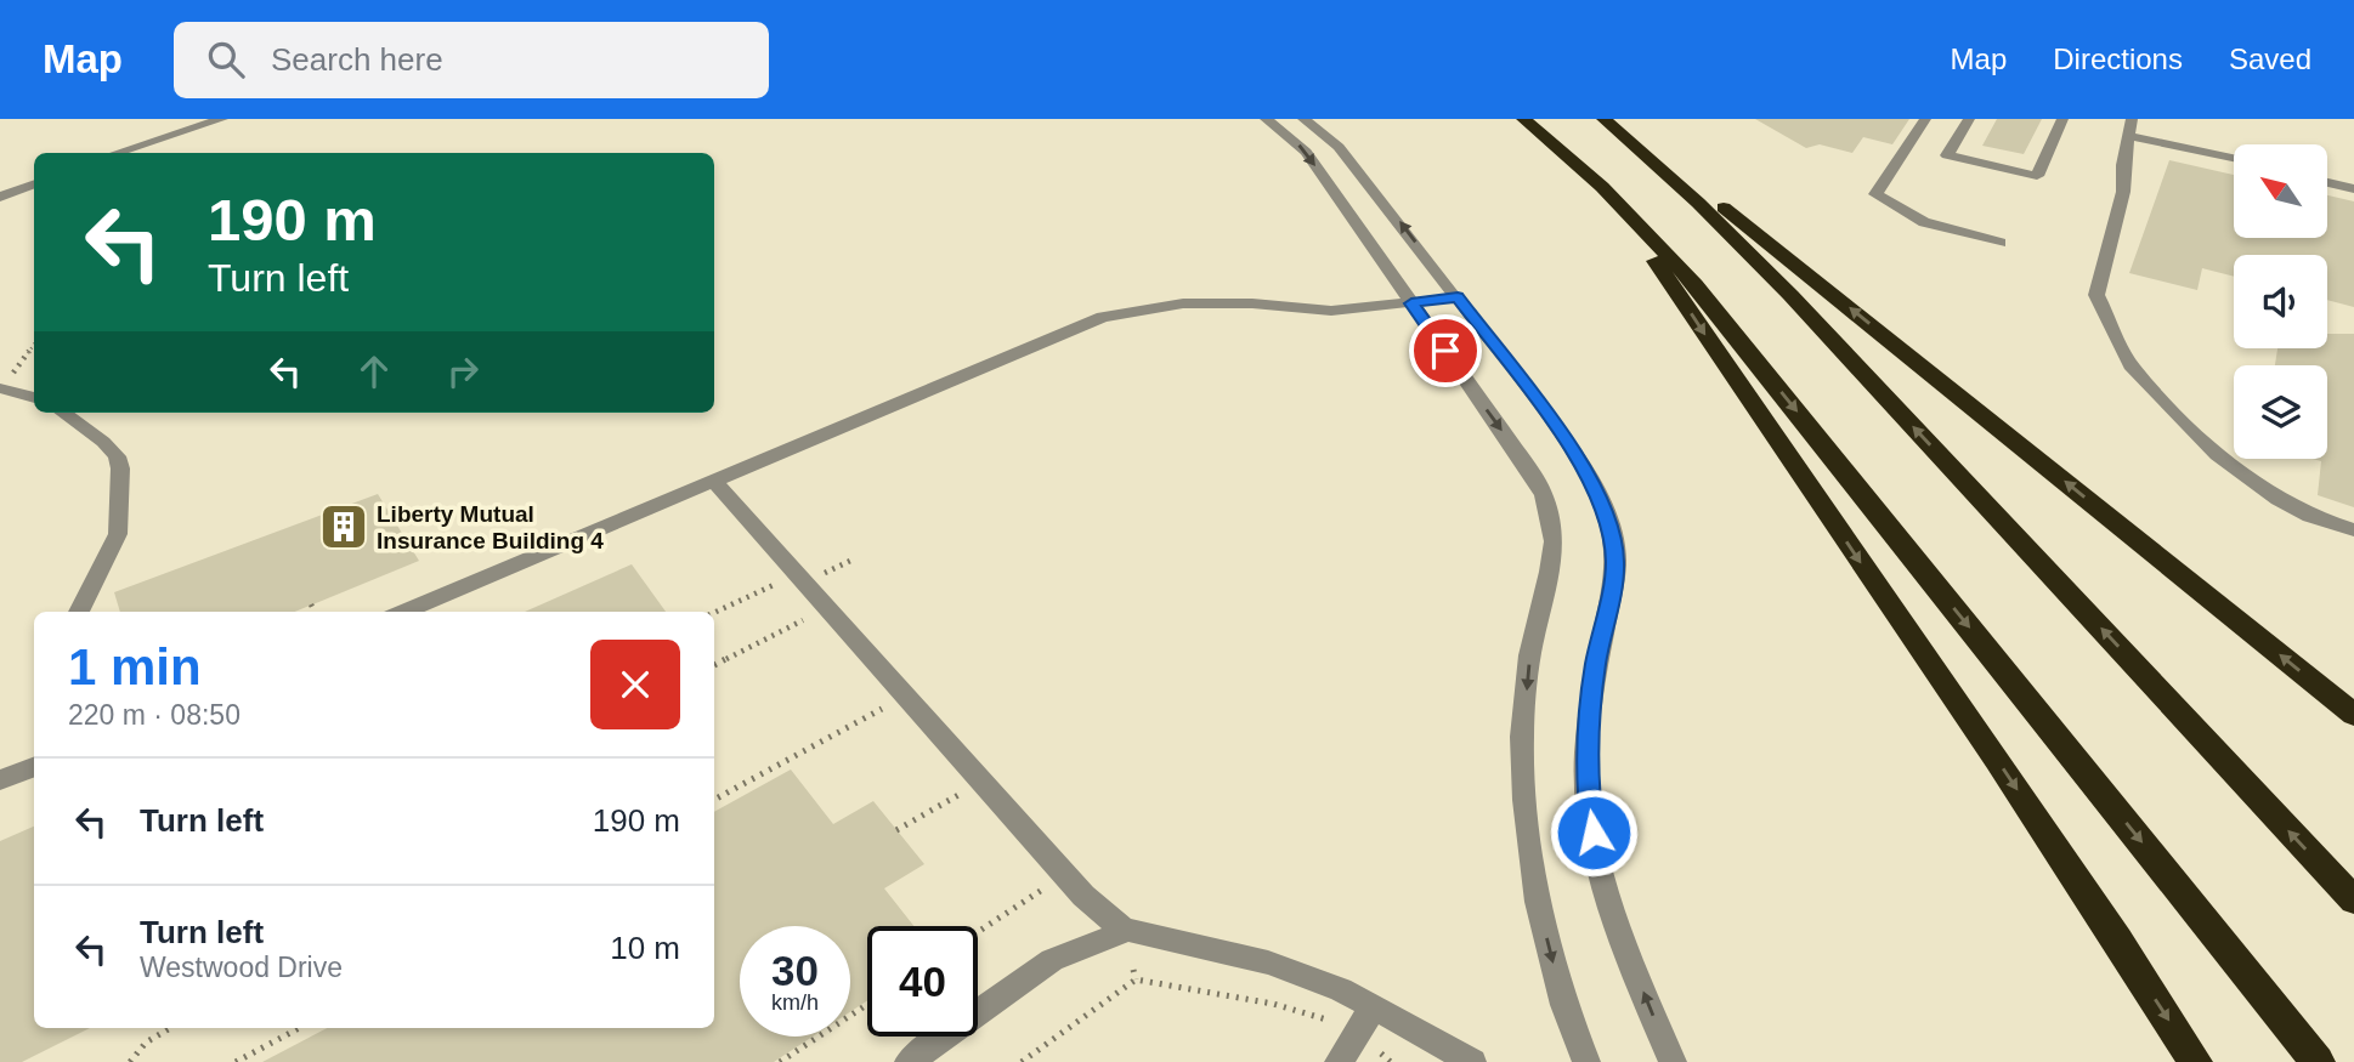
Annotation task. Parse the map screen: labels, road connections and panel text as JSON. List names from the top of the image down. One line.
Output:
{"places":{"building":["Liberty Mutual Insurance Building 4"]},"north":"top left","page":{"header":"Map","search":"Search here","nav":["Map","Directions","Saved"],"turn":["190 m","Turn left"],"heading":["1 min","220 m · 08:50"],"list":[{"name":"Turn left","value":"190 m"},{"name":"Turn left","note":"Westwood Drive","value":"10 m"}],"speed":"30 km/h","limit":"40"}}
